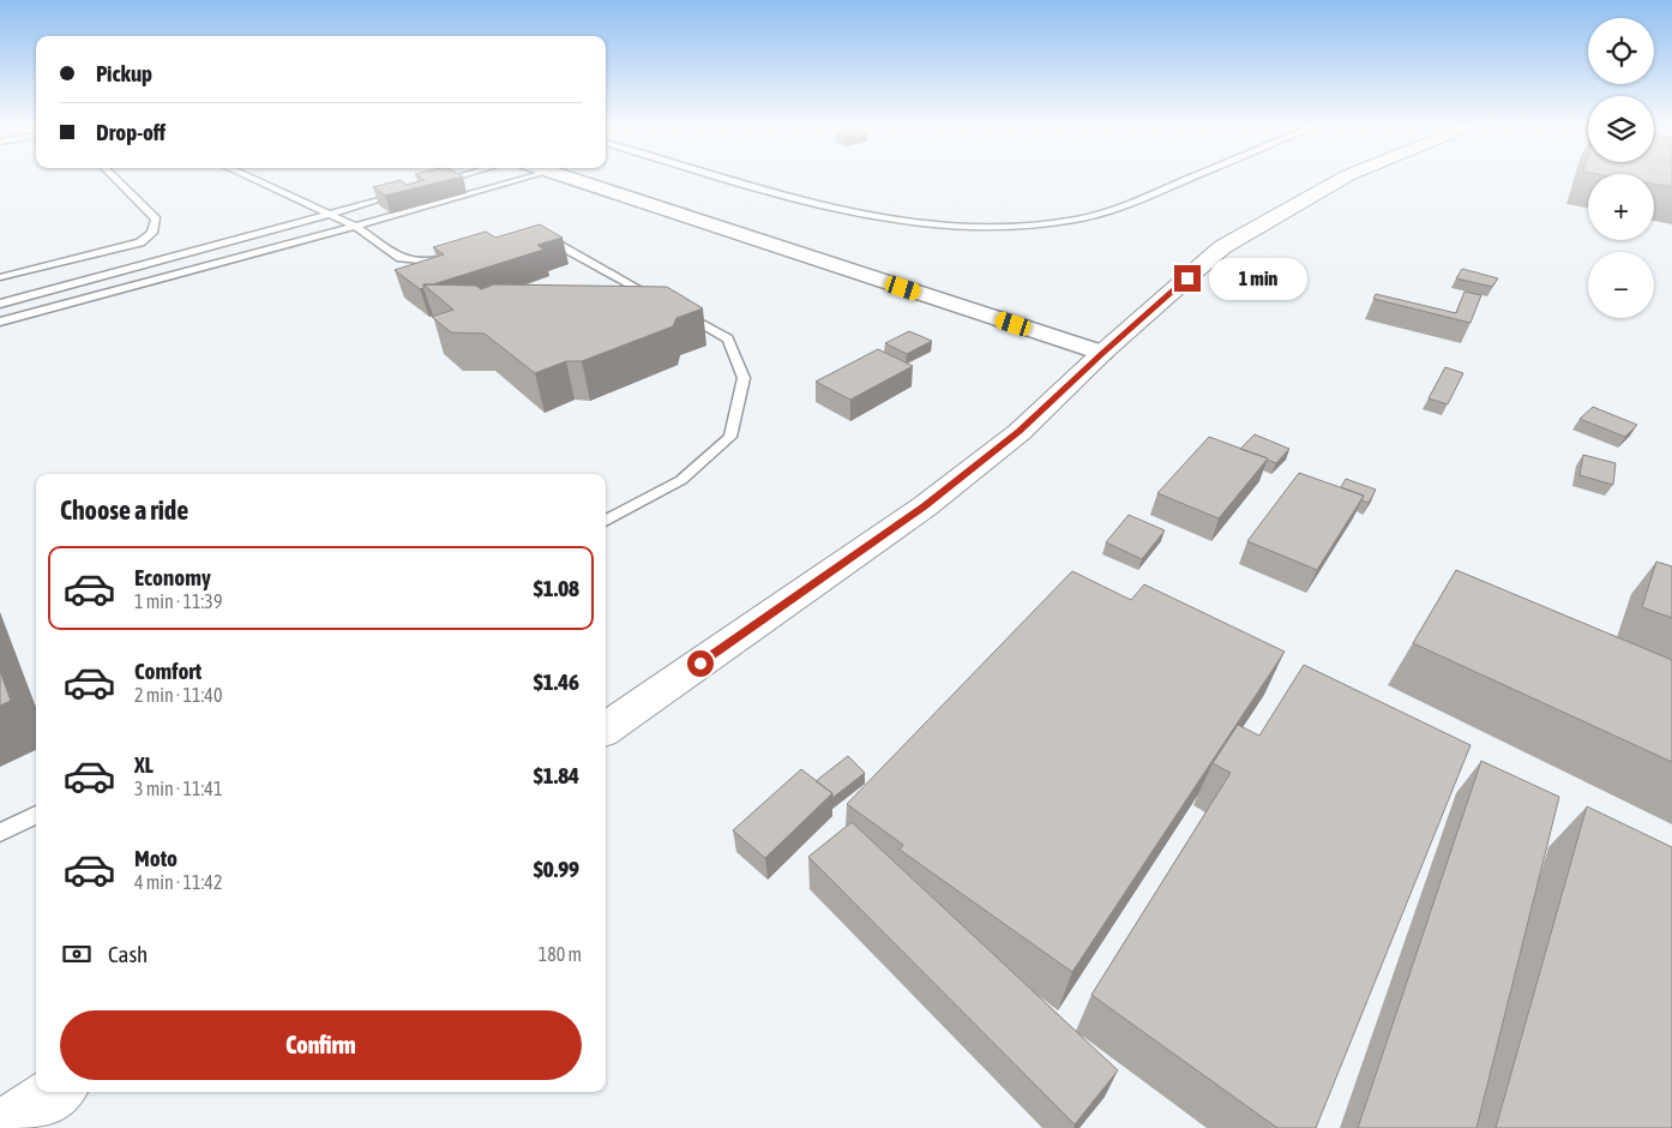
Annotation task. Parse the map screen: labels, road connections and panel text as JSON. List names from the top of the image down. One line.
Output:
{"page":{"map_buttons":["+","−"],"banner":["Pickup","Drop-off"],"bubble":"1 min","heading":"Choose a ride","list":[{"name":"Economy","note":"1 min · 11:39","value":"$1.08"},{"name":"Comfort","note":"2 min · 11:40","value":"$1.46"},{"name":"XL","note":"3 min · 11:41","value":"$1.84"},{"name":"Moto","note":"4 min · 11:42","value":"$0.99"}],"pay":["Cash","180 m"],"buttons":"Confirm"}}
